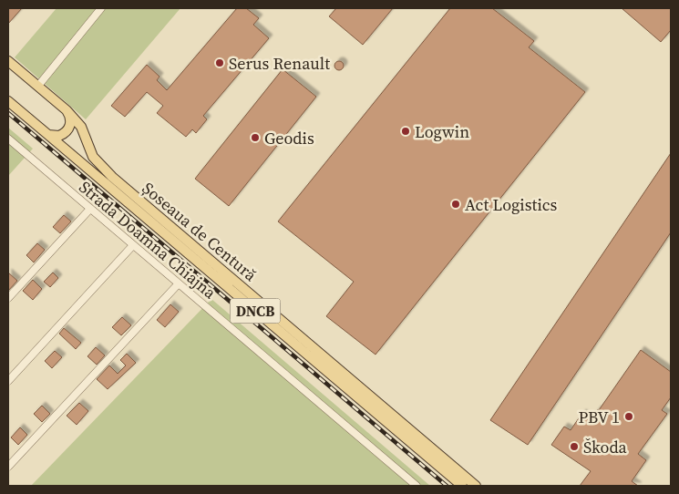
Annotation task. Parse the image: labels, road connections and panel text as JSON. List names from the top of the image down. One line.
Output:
{"streets":{"main road":["Șoseaua de Centură","DNCB"],"street":["Strada Doamna Chiajna"]},"crossings":[["Șoseaua de Centură","DNCB"]],"places":["Serus Renault","Logwin","Geodis","Act Logistics","PBV 1","Škoda"]}
